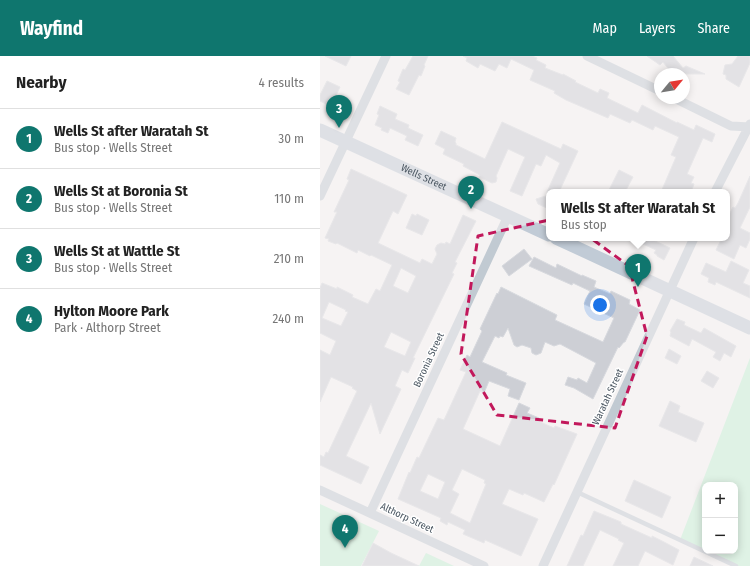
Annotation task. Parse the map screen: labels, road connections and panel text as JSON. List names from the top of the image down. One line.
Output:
{"streets":{"street":["Wells Street","Boronia Street","Waratah Street","Althorp Street"]},"crossings":[["Wells Street","Boronia Street"],["Boronia Street","Althorp Street"]],"north":"top right","page":{"header":"Wayfind","nav":["Map","Layers","Share"],"heading":["Nearby","4 results"],"pins":["3","2","1","4"],"list":[{"mark":"1","name":"Wells St after Waratah St","note":"Bus stop · Wells Street","value":"30 m"},{"mark":"2","name":"Wells St at Boronia St","note":"Bus stop · Wells Street","value":"110 m"},{"mark":"3","name":"Wells St at Wattle St","note":"Bus stop · Wells Street","value":"210 m"},{"mark":"4","name":"Hylton Moore Park","note":"Park · Althorp Street","value":"240 m"}],"popup":["Wells St after Waratah St","Bus stop"],"map_buttons":["+","−"]}}
